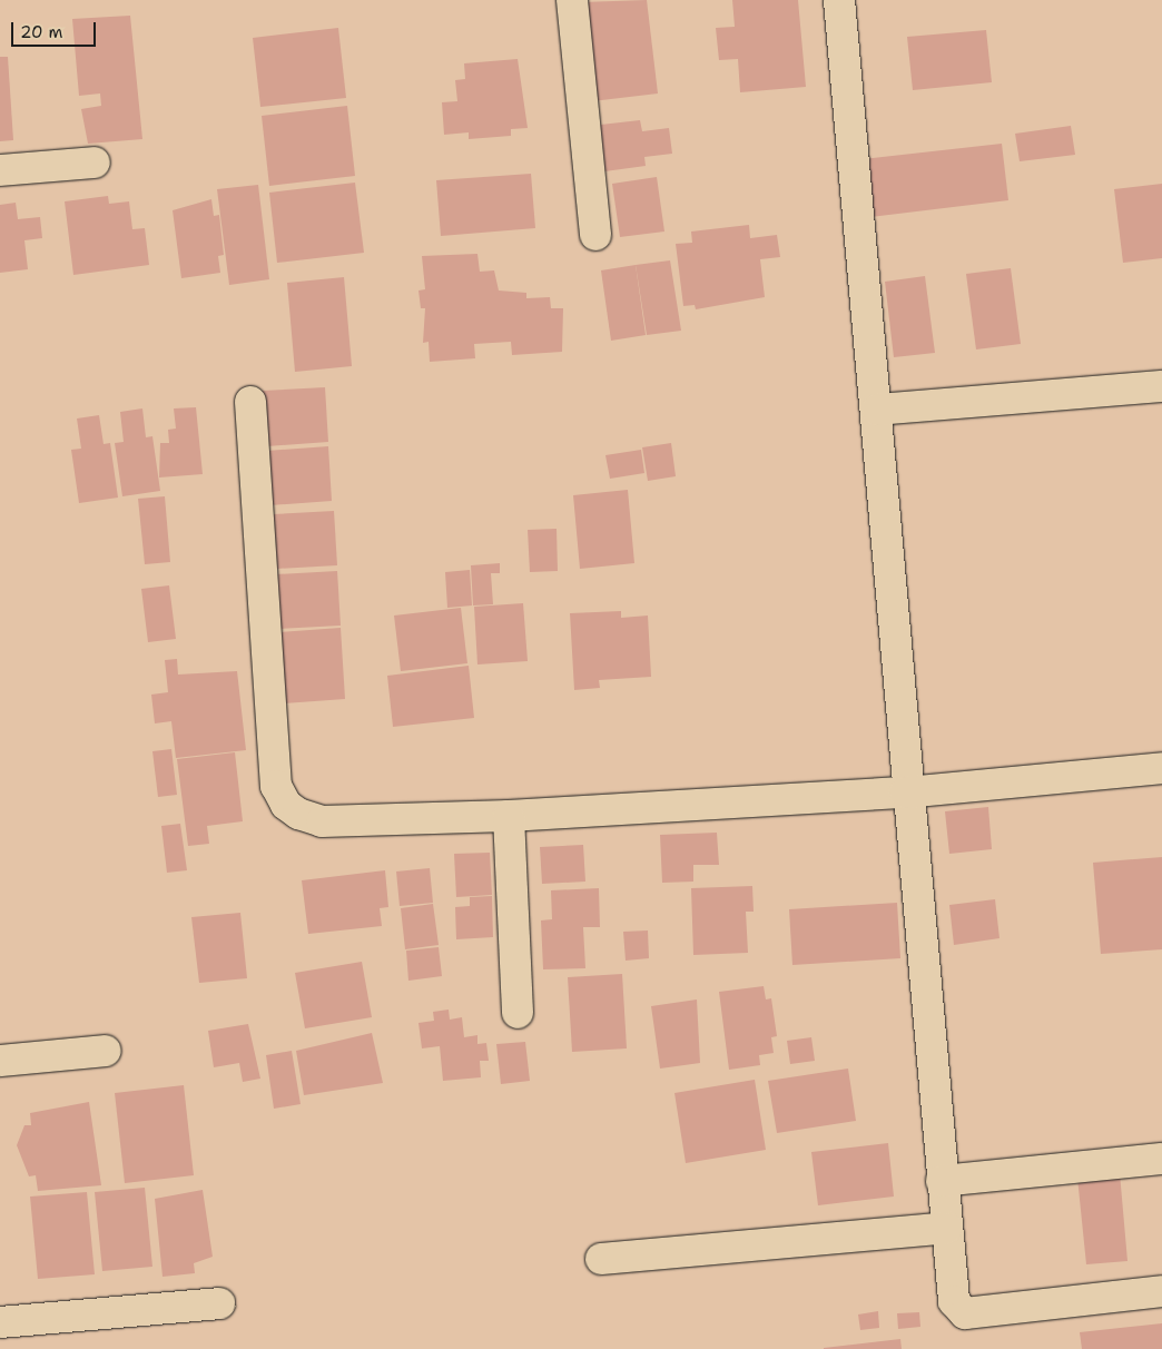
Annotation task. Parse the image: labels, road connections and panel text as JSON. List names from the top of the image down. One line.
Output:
{"scale_bar":"20 m"}
